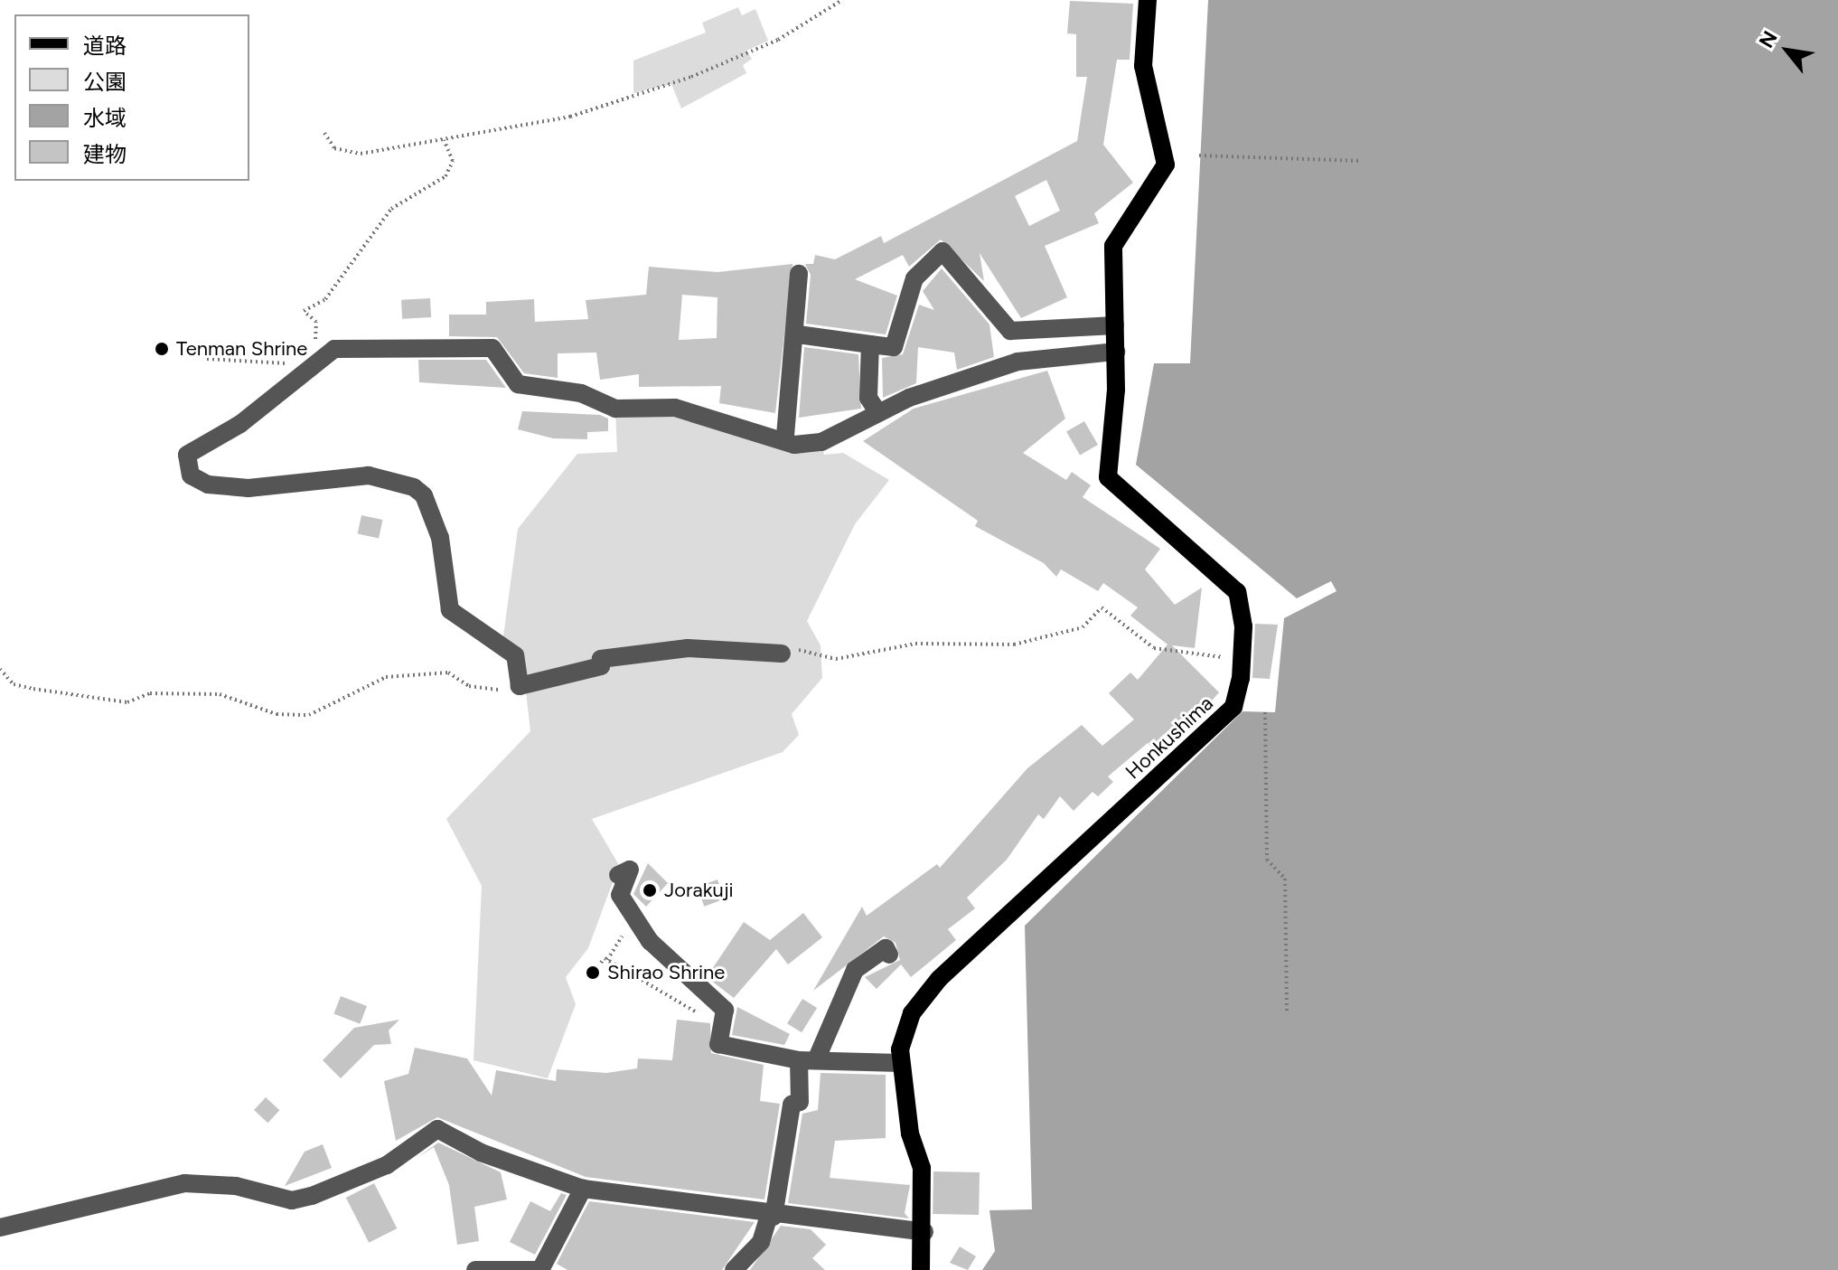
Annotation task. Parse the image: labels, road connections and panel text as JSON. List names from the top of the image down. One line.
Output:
{"streets":{"main road":["Honkushima"]},"places":["Tenman Shrine","Jorakuji","Shirao Shrine"],"legend":["道路","公園","水域","建物"],"north":"top left"}
